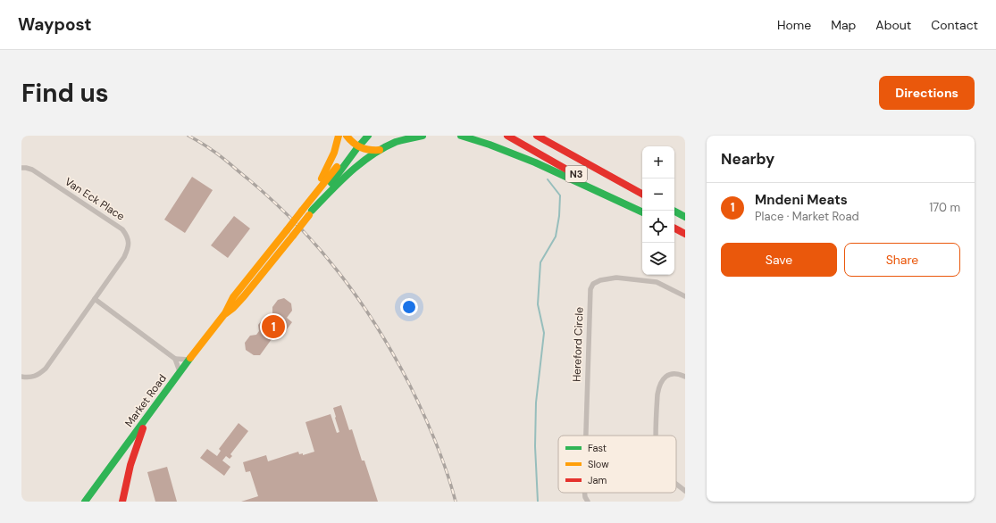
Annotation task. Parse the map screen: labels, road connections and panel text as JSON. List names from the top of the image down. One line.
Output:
{"streets":{"main road":["N3","Market Road"],"street":["Van Eck Place","Hereford Circle"]},"legend":["Fast","Slow","Jam"],"page":{"header":"Waypost","nav":["Home","Map","About","Contact"],"buttons":["Directions",["Save","Share"]],"title":"Find us","heading":"Nearby","map_buttons":["+","−"],"list":[{"mark":"1","name":"Mndeni Meats","note":"Place · Market Road","value":"170 m"}],"pins":"1"}}
